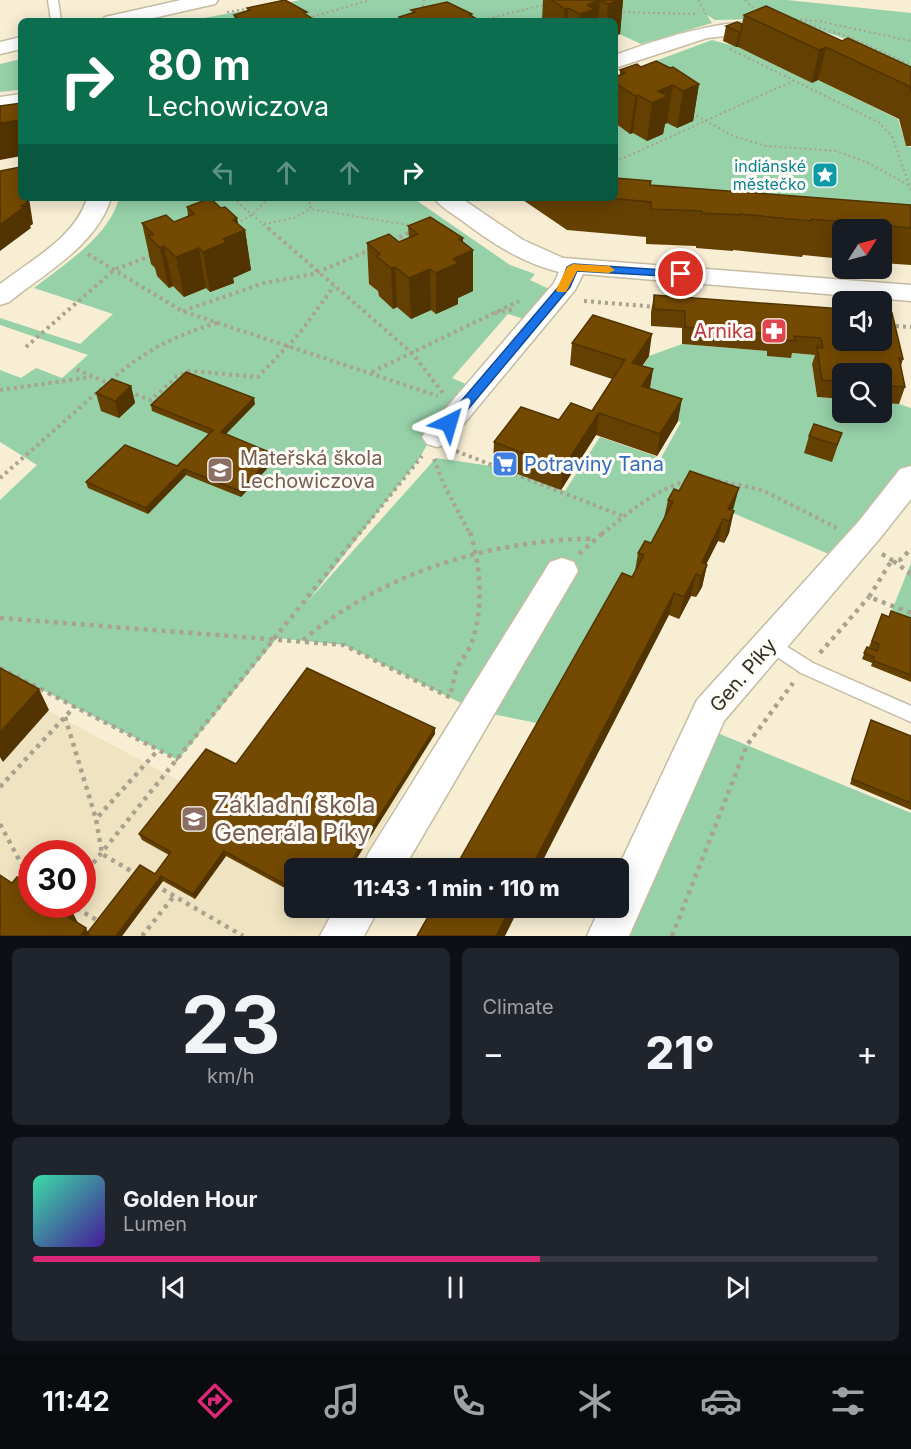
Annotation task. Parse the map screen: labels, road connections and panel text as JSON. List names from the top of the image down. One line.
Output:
{"streets":{"street":["Gen. Píky"]},"places":{"place":["indiánské městečko"],"pharmacy":["Arnika"],"supermarket":["Potraviny Tana"],"school or university":["Mateřská škola Lechowiczova","Základní škola Generála Píky"]},"north":"top right","page":{"turn":["80 m","Lechowiczova"],"limit":"30","trip":"11:43 · 1 min · 110 m","tile":[["23","km/h"],"Climate"],"heat":["−","21°","+"],"song":["Golden Hour","Lumen"],"tabs":"11:42"}}
